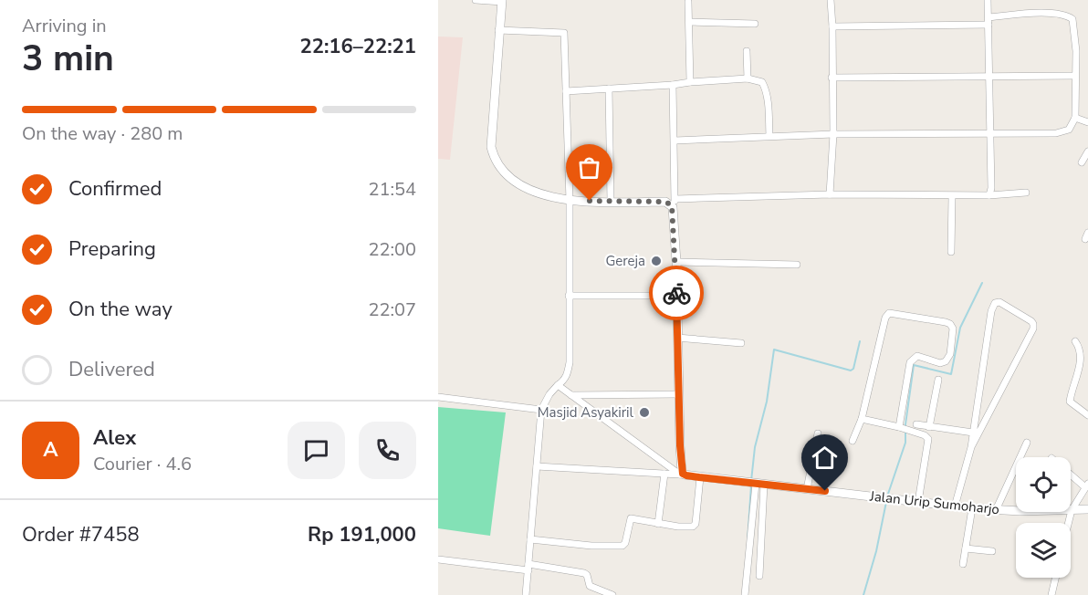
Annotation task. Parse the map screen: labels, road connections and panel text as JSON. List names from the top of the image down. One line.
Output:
{"streets":{"street":["Jalan Urip Sumoharjo"]},"places":["Gereja","Masjid Asyakiril"],"page":{"heading":["3 min","Arriving in","22:16–22:21"],"panel":["Alex","Courier · 4.6","Order #7458","Rp 191,000"],"bar":"On the way · 280 m","list":[["Confirmed","21:54"],["Preparing","22:00"],["On the way","22:07"],"Delivered"],"round":"A"}}
